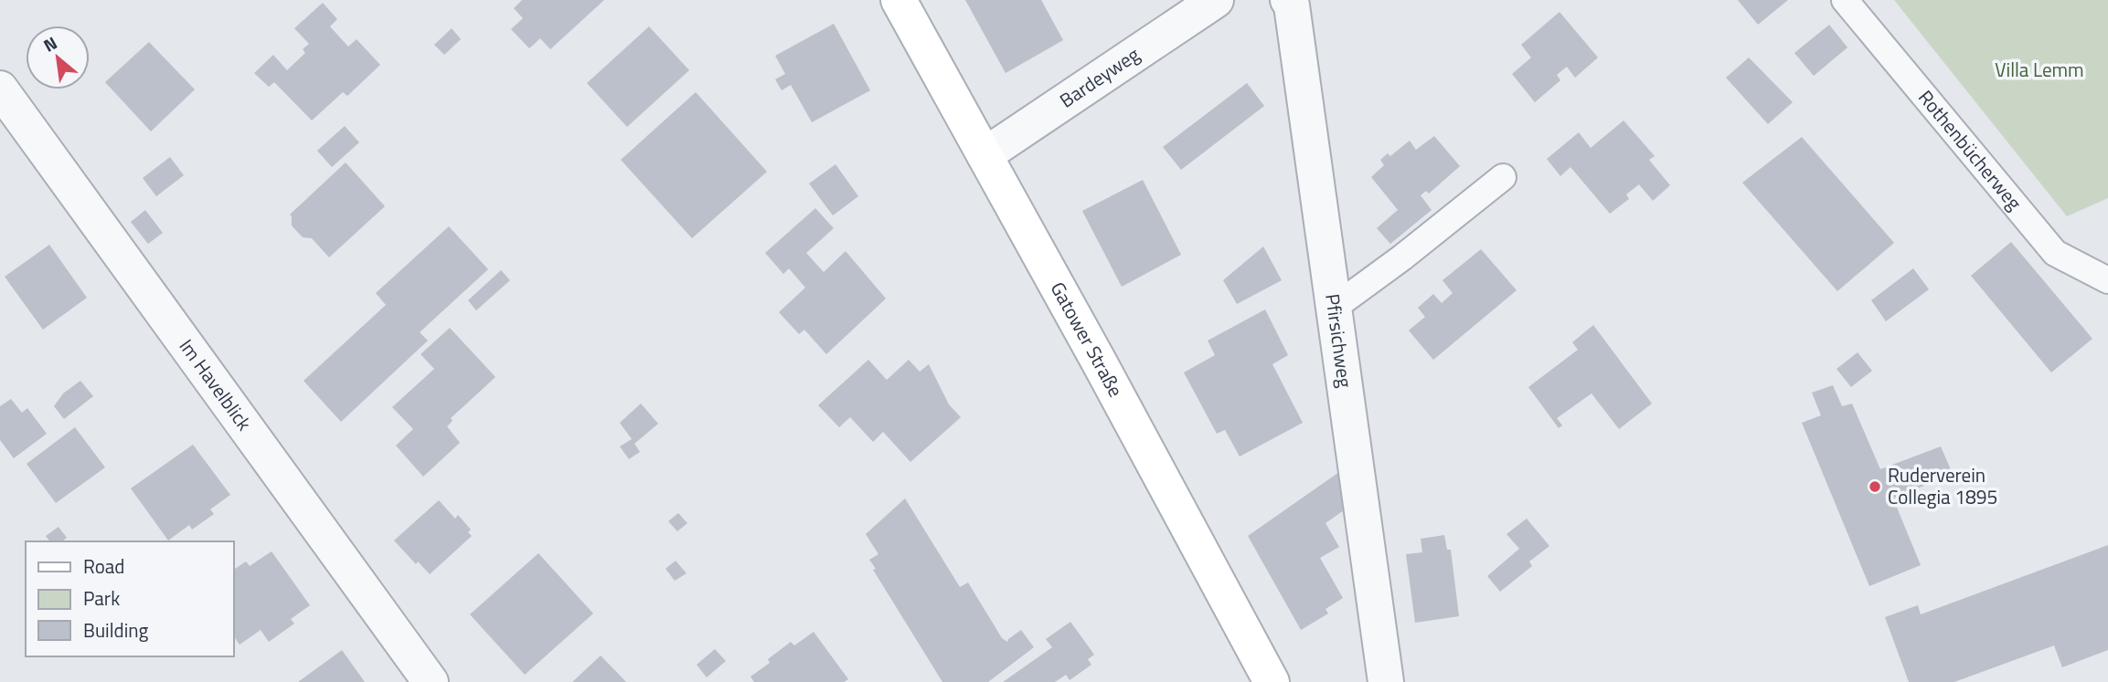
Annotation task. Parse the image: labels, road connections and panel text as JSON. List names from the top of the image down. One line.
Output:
{"streets":{"main road":["Gatower Straße"],"street":["Bardeyweg","Pfirsichweg","Im Havelblick"],"lane":["Rothenbücherweg"]},"crossings":[["Bardeyweg","Gatower Straße"]],"parks":["Villa Lemm"],"places":["Ruderverein Collegia 1895"],"legend":["Road","Park","Building"],"north":"top left"}
